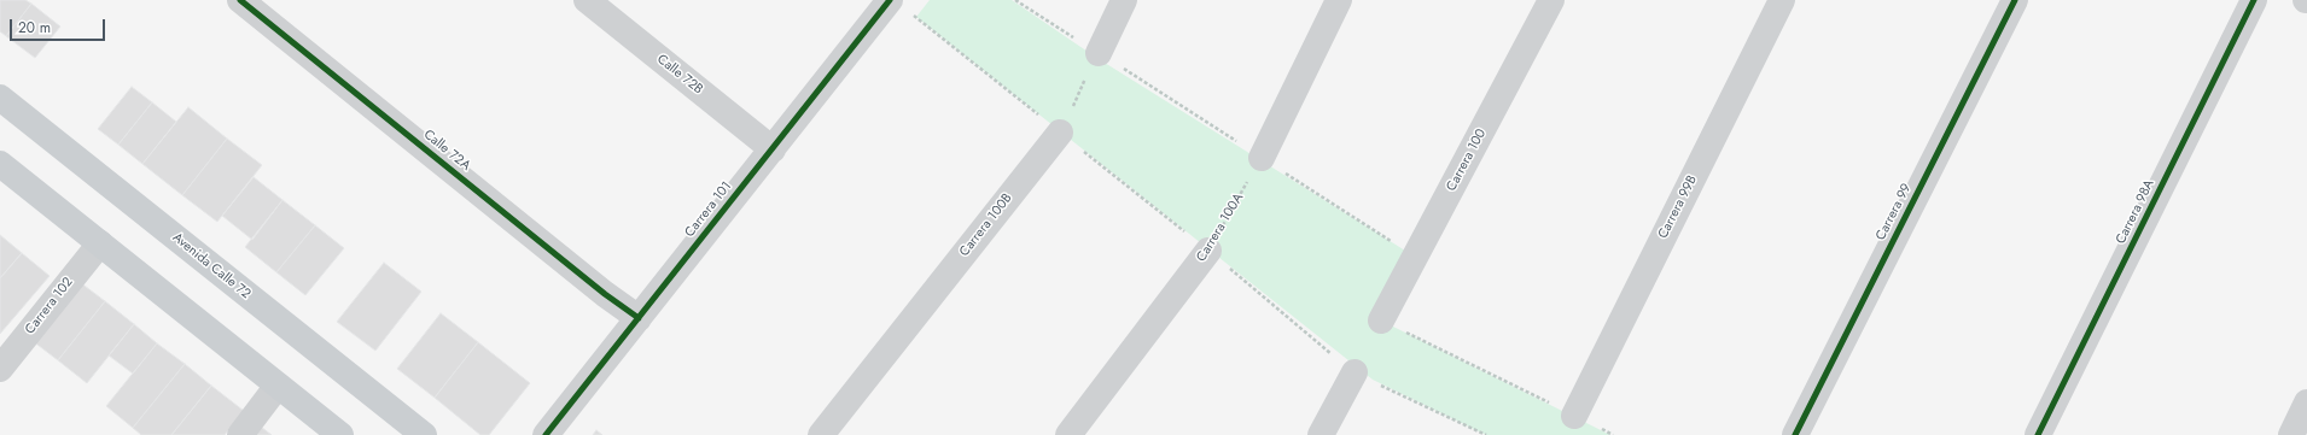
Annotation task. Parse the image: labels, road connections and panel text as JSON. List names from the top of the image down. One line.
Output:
{"streets":{"main road":["Avenida Calle 72"],"street":["Calle 72B","Calle 72A","Carrera 100","Carrera 99B","Carrera 101","Carrera 99","Carrera 98A","Carrera 100B","Carrera 100A","Carrera 102"]},"crossings":[["Calle 72B","Carrera 101"],["Calle 72A","Carrera 101"]],"scale_bar":"20 m"}
